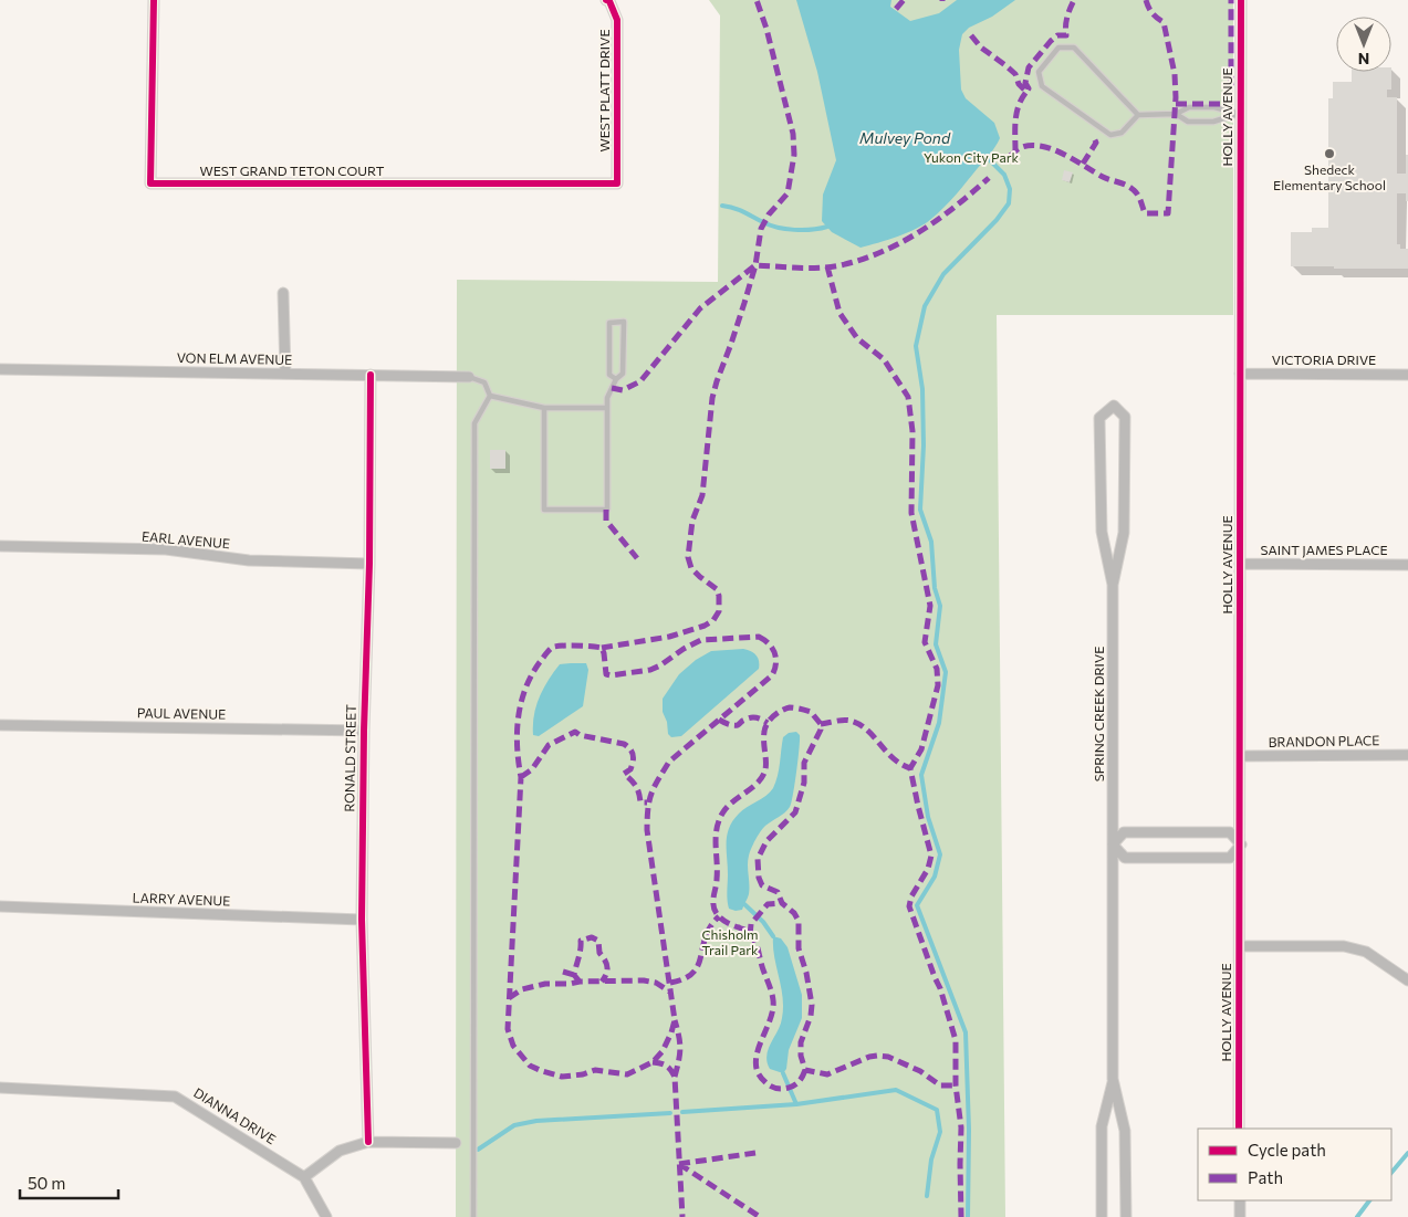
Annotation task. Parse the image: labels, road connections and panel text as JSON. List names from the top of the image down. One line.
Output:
{"streets":{"street":["WEST PLATT DRIVE","HOLLY AVENUE","WEST GRAND TETON COURT","VON ELM AVENUE","VICTORIA DRIVE","EARL AVENUE","SAINT JAMES PLACE","PAUL AVENUE","SPRING CREEK DRIVE","BRANDON PLACE","RONALD STREET","LARRY AVENUE","DIANNA DRIVE"]},"crossings":[["WEST PLATT DRIVE","WEST GRAND TETON COURT"],["HOLLY AVENUE","VICTORIA DRIVE"],["HOLLY AVENUE","SAINT JAMES PLACE"],["HOLLY AVENUE","BRANDON PLACE"],["VON ELM AVENUE","RONALD STREET"],["EARL AVENUE","RONALD STREET"],["PAUL AVENUE","RONALD STREET"],["RONALD STREET","LARRY AVENUE"]],"water":["Mulvey Pond"],"parks":["Yukon City Park","Chisholm Trail Park"],"places":["Shedeck Elementary School"],"legend":["Cycle path","Path"],"scale_bar":"50 m","north":"bottom"}
